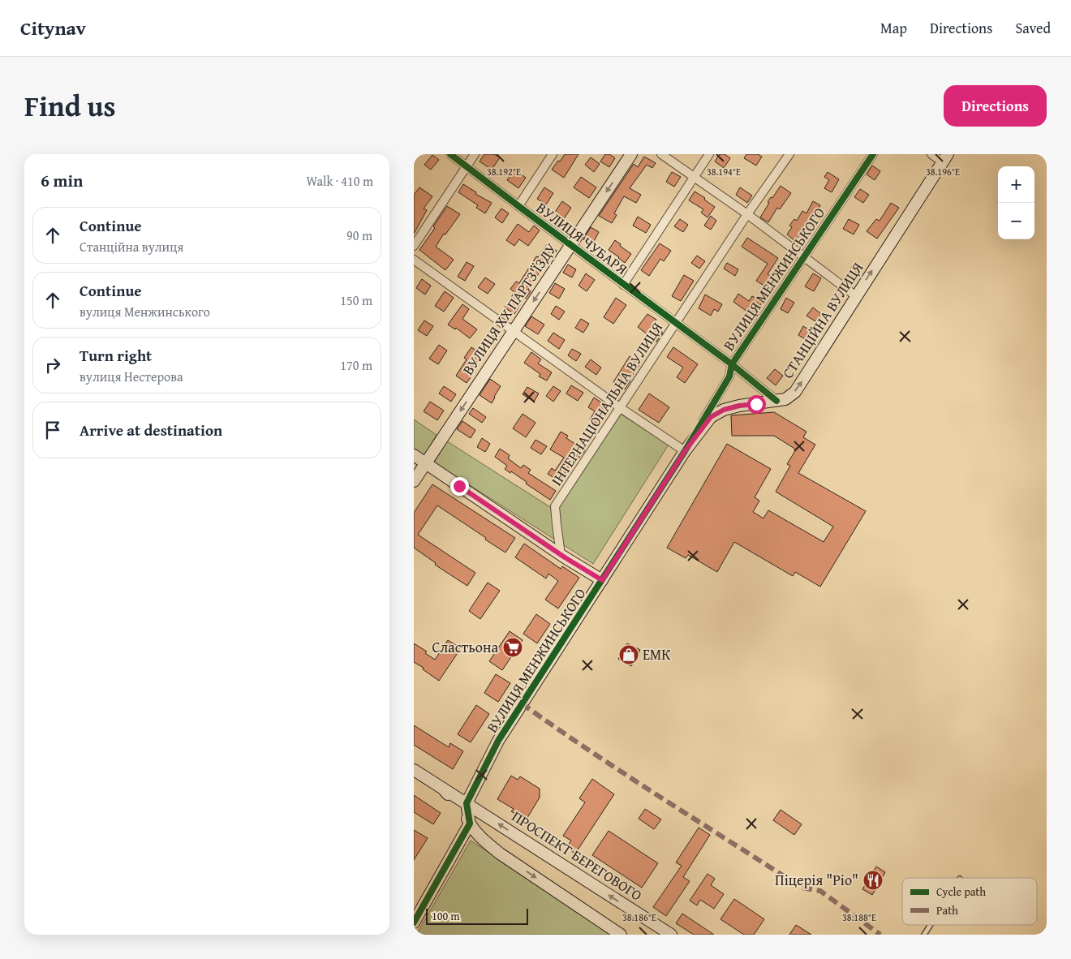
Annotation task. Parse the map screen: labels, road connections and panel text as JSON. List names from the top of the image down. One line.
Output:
{"streets":{"street":["ВУЛИЦЯ ЧУБАРЯ","ВУЛИЦЯ МЕНЖИНСЬКОГО","ВУЛИЦЯ XX ПАРТЗ'ЇЗДУ","СТАНЦІЙНА ВУЛИЦЯ","ІНТЕРНАЦІОНАЛЬНА ВУЛИЦЯ","ПРОСПЕКТ БЕРЕГОВОГО"]},"crossings":[["ВУЛИЦЯ ЧУБАРЯ","ВУЛИЦЯ МЕНЖИНСЬКОГО"],["ВУЛИЦЯ ЧУБАРЯ","ВУЛИЦЯ XX ПАРТЗ'ЇЗДУ"],["ВУЛИЦЯ ЧУБАРЯ","СТАНЦІЙНА ВУЛИЦЯ"],["ВУЛИЦЯ ЧУБАРЯ","ІНТЕРНАЦІОНАЛЬНА ВУЛИЦЯ"],["ВУЛИЦЯ МЕНЖИНСЬКОГО","СТАНЦІЙНА ВУЛИЦЯ"],["ВУЛИЦЯ МЕНЖИНСЬКОГО","ПРОСПЕКТ БЕРЕГОВОГО"]],"one_way":["СТАНЦІЙНА ВУЛИЦЯ"],"places":{"supermarket":["Сластьона"],"shop":["ЕМК"],"restaurant":["Піцерія \"Ріо\""]},"legend":["Cycle path","Path"],"scale_bar":"100 m","page":{"header":"Citynav","nav":["Map","Directions","Saved"],"title":"Find us","buttons":"Directions","heading":["6 min","Walk · 410 m"],"map_buttons":["+","−"],"list":[["Continue","Станційна вулиця","90 m"],["Continue","вулиця Менжинського","150 m"],["Turn right","вулиця Нестерова","170 m"],"Arrive at destination"],"scale":"100 m"},"coordinates":["38.192°E","38.194°E","38.196°E","38.186°E","38.188°E"]}
